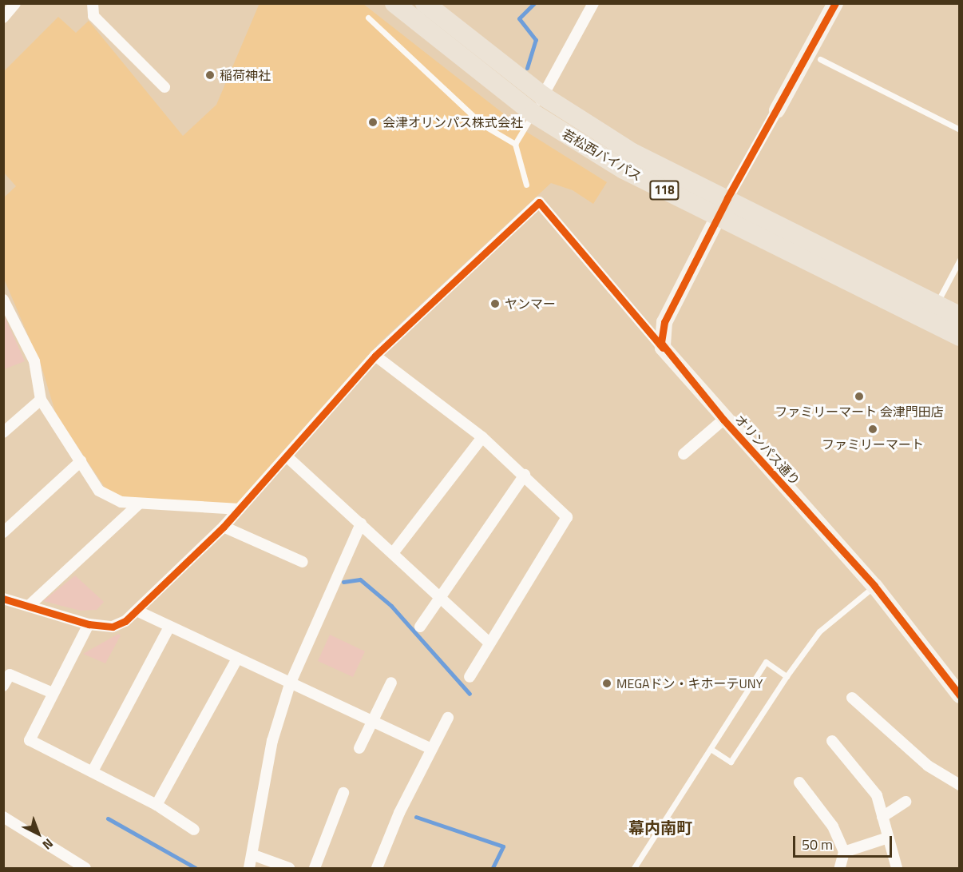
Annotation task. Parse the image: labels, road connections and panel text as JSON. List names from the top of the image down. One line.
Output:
{"streets":{"highway":["若松西バイパス","118"],"street":["オリンパス通り"]},"districts":["幕内南町"],"places":["稲荷神社","会津オリンパス株式会社","ヤンマー","ファミリーマート 会津門田店","ファミリーマート","MEGAドン・キホーテUNY"],"scale_bar":"50 m","north":"bottom right"}
